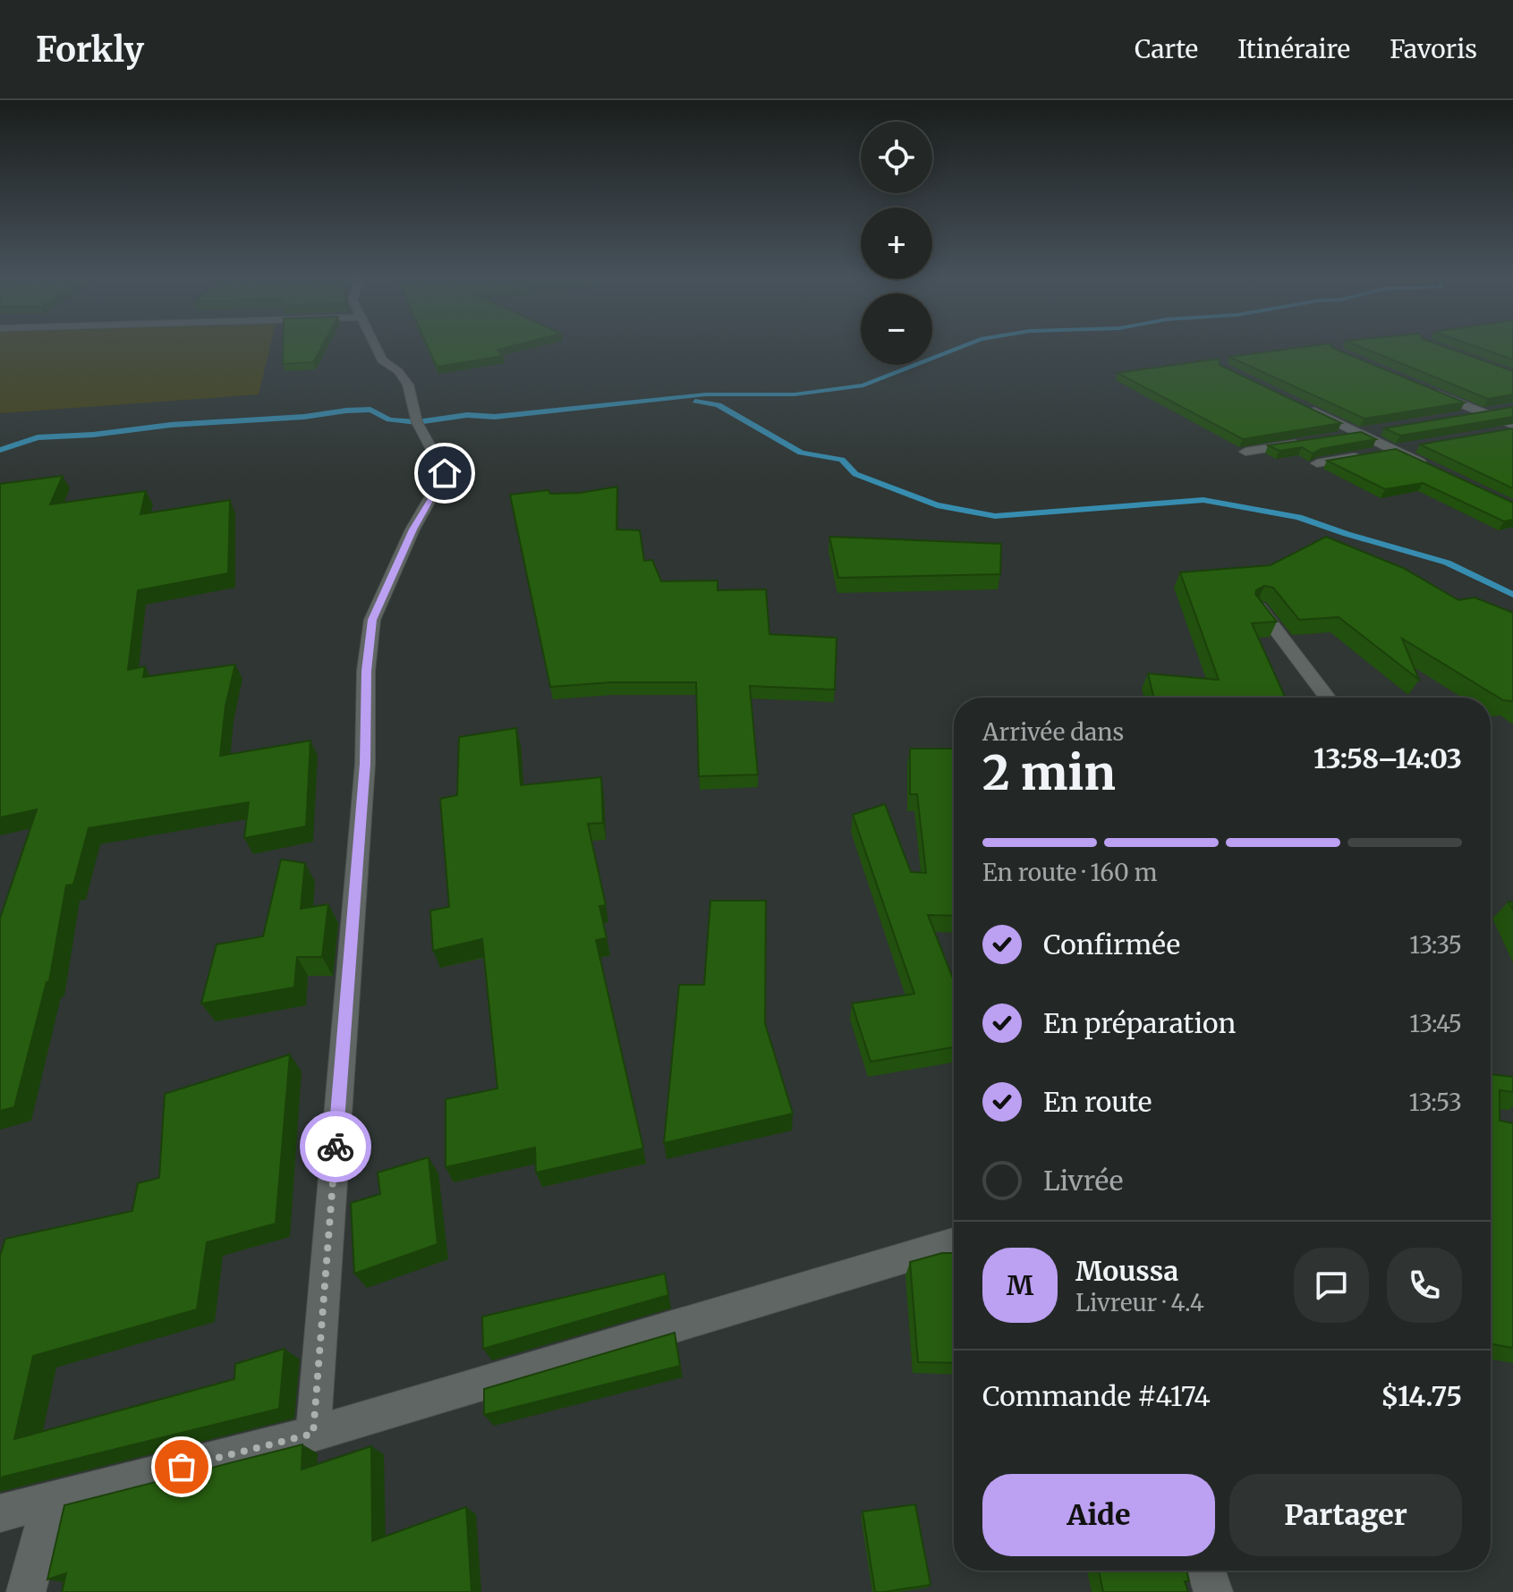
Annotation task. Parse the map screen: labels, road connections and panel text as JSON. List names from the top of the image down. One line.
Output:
{"page":{"header":"Forkly","nav":["Carte","Itinéraire","Favoris"],"map_buttons":["+","−"],"heading":["2 min","Arrivée dans","13:58–14:03"],"panel":["Moussa","Livreur · 4.4","Commande #4174","$14.75"],"bar":"En route · 160 m","list":[["Confirmée","13:35"],["En préparation","13:45"],["En route","13:53"],"Livrée"],"round":"M","buttons":["Aide","Partager"]}}
